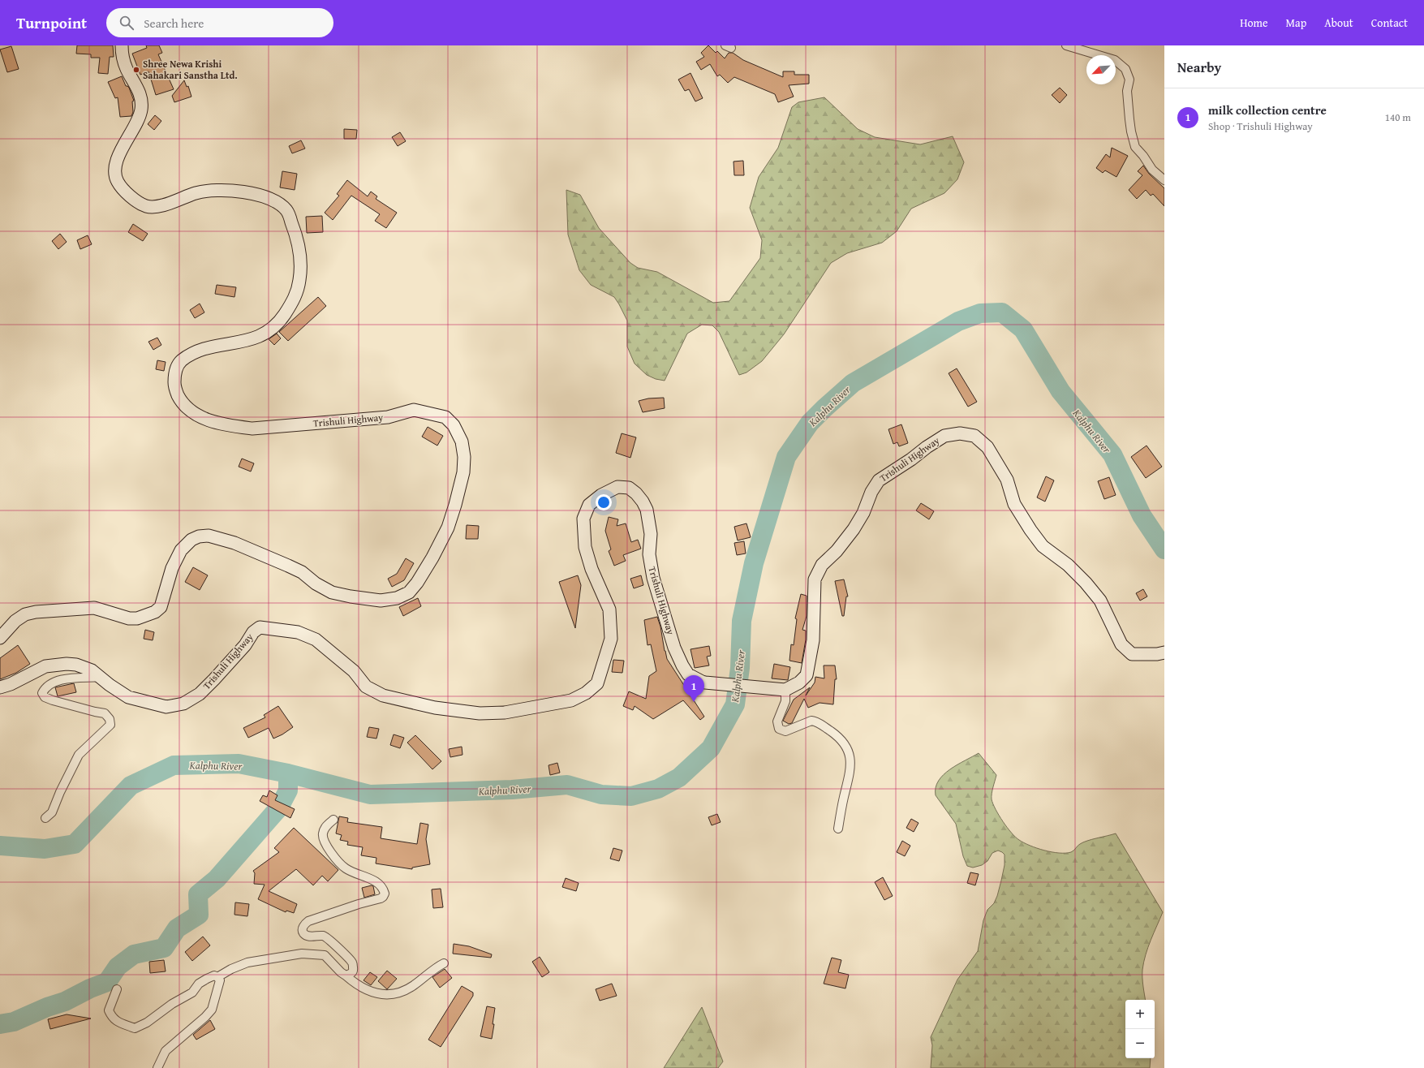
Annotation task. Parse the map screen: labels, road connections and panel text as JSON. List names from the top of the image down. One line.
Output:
{"streets":{"street":["Trishuli Highway"]},"water":["Kalphu River"],"places":["Shree Newa Krishi Sahakari Sanstha Ltd."],"north":"bottom left","page":{"header":"Turnpoint","search":"Search here","nav":["Home","Map","About","Contact"],"heading":"Nearby","list":[{"mark":"1","name":"milk collection centre","note":"Shop · Trishuli Highway","value":"140 m"}],"pins":"1","map_buttons":["+","−"]}}
